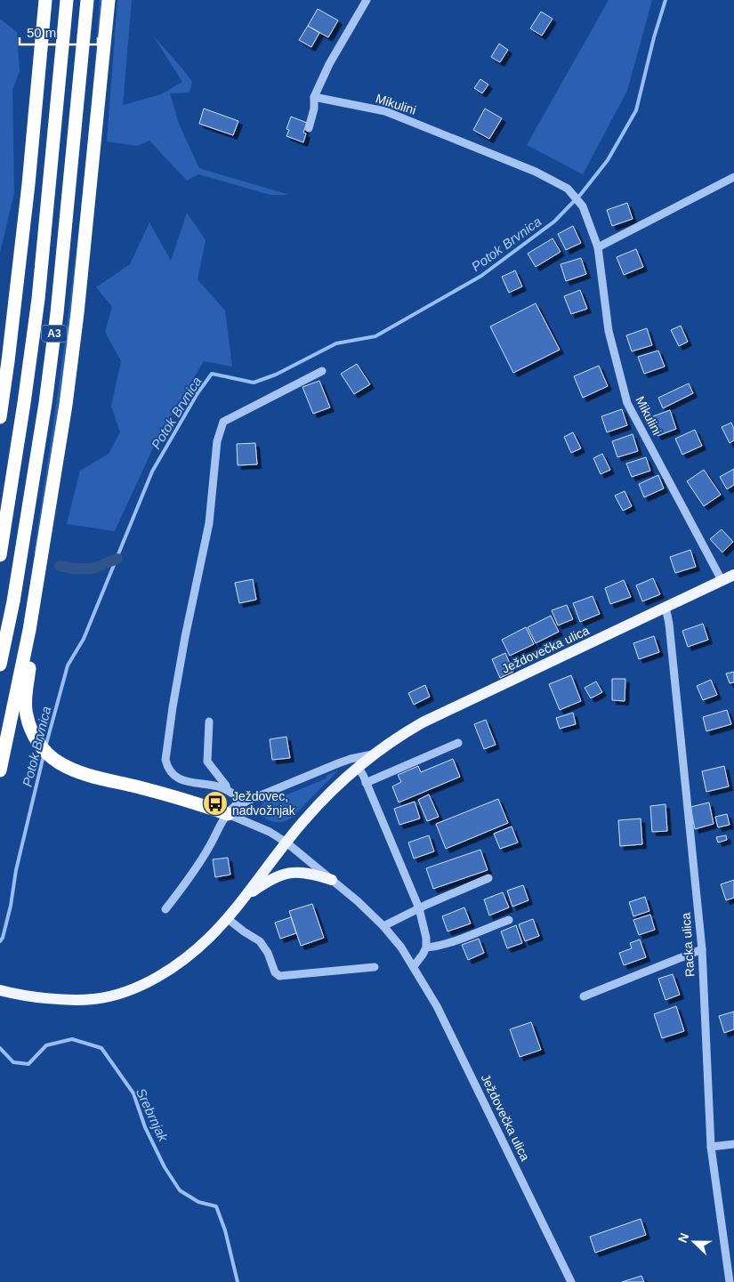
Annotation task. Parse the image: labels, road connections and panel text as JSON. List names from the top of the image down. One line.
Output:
{"streets":{"highway":["A3"],"main road":["Ježdovečka ulica"],"street":["Mikulini","Racka ulica"]},"crossings":[["Mikulini","Ježdovečka ulica"],["Ježdovečka ulica","Racka ulica"]],"water":["Potok Brvnica","Srebrnjak"],"places":{"bus stop":["Ježdovec, nadvožnjak"]},"scale_bar":"50 m","north":"left"}
